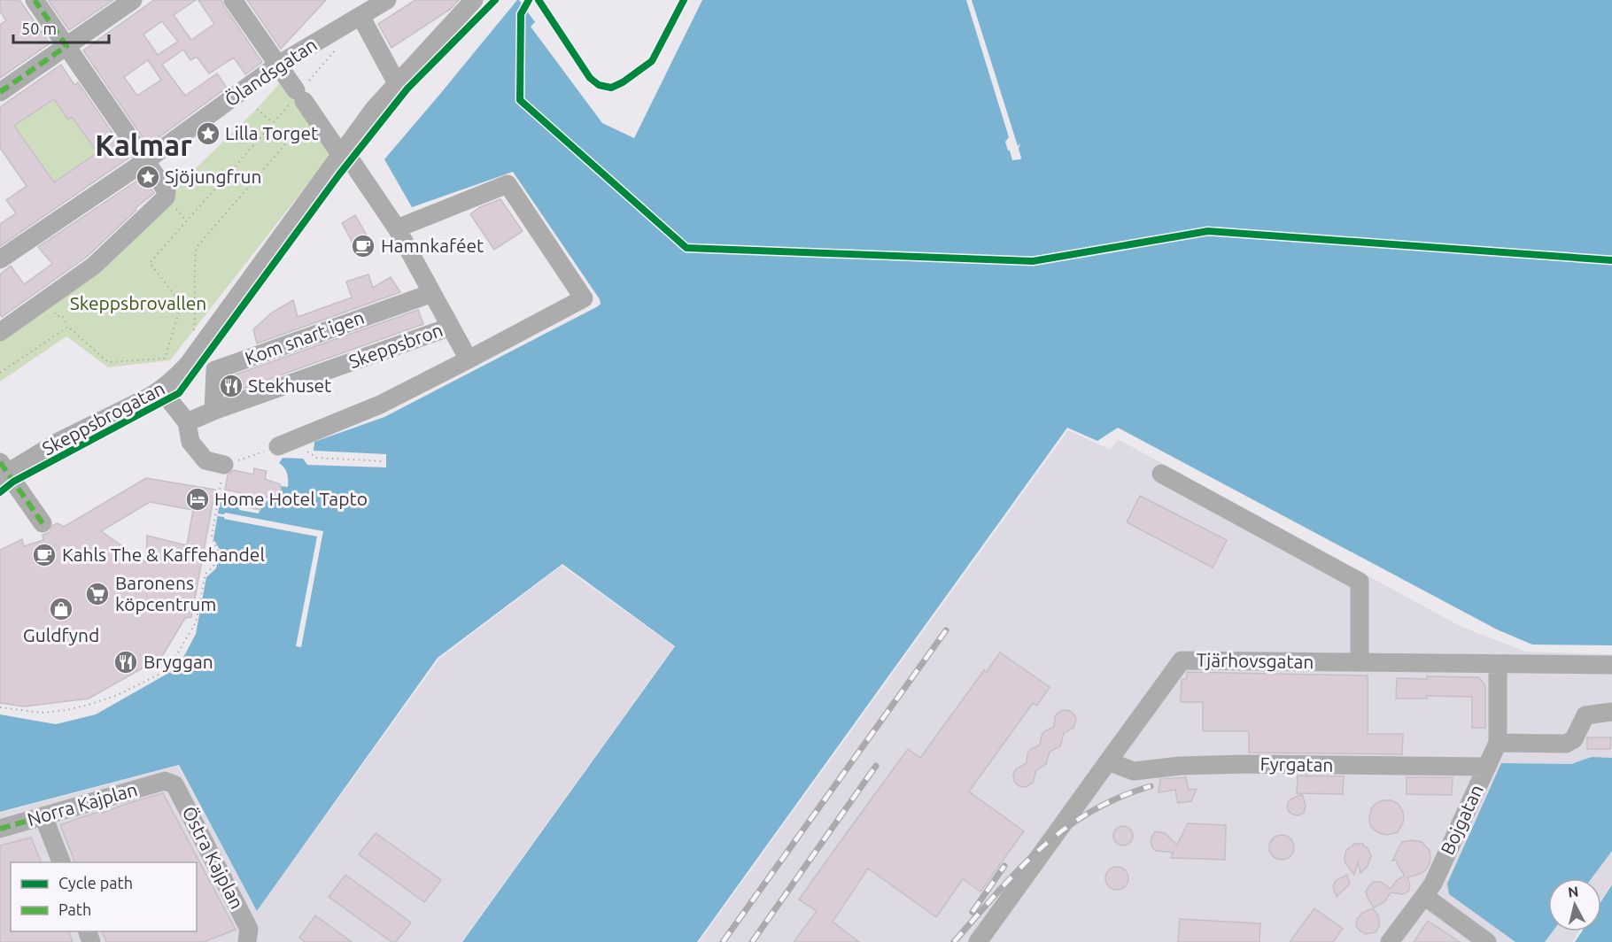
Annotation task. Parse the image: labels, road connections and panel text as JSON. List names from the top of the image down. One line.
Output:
{"streets":{"street":["Ölandsgatan","Kom snart igen","Skeppsbron","Skeppsbrogatan","Tjärhovsgatan","Fyrgatan","Norra Kajplan","Bojgatan","Östra Kajplan"]},"crossings":[["Ölandsgatan","Skeppsbron"],["Kom snart igen","Skeppsbron"],["Skeppsbron","Skeppsbrogatan"],["Tjärhovsgatan","Fyrgatan"],["Tjärhovsgatan","Bojgatan"],["Fyrgatan","Bojgatan"],["Norra Kajplan","Östra Kajplan"]],"districts":["Kalmar"],"parks":["Skeppsbrovallen"],"places":{"place":["Lilla Torget","Sjöjungfrun"],"cafe":["Hamnkaféet","Kahls The & Kaffehandel"],"restaurant":["Stekhuset","Bryggan"],"hotel":["Home Hotel Tapto"],"supermarket":["Baronens köpcentrum"],"shop":["Guldfynd"]},"legend":["Cycle path","Path"],"scale_bar":"50 m","north":"top"}
